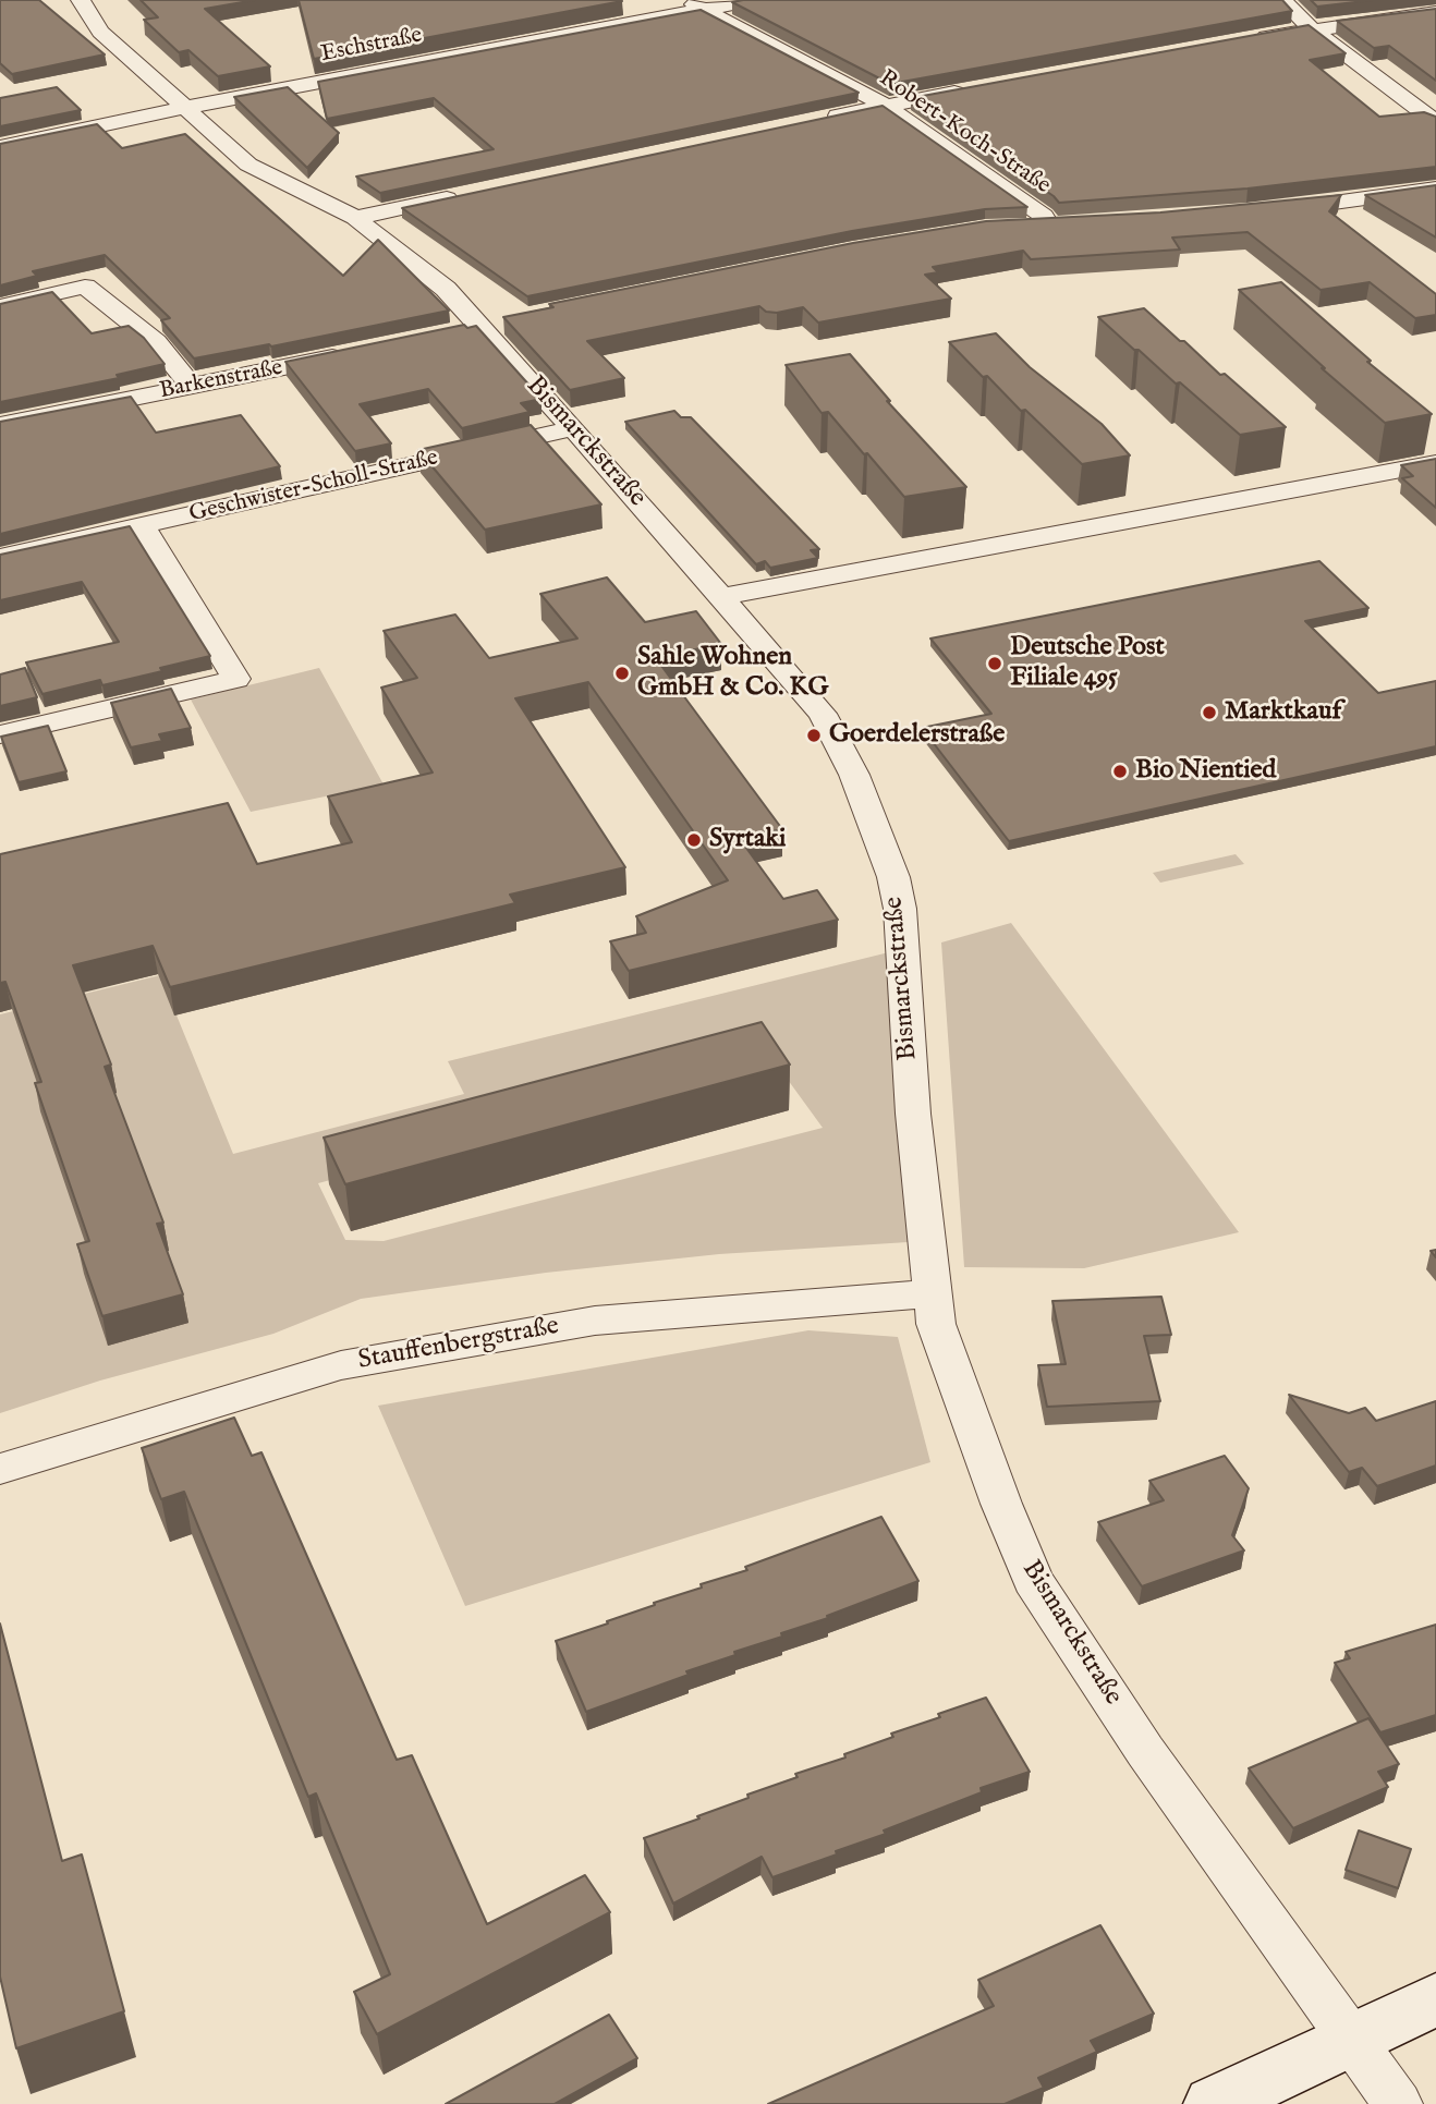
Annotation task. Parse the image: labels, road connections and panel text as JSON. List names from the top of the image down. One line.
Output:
{"streets":{"street":["Eschstraße","Robert-Koch-Straße","Barkenstraße","Bismarckstraße","Geschwister-Scholl-Straße","Stauffenbergstraße"]},"crossings":[["Eschstraße","Robert-Koch-Straße"],["Eschstraße","Bismarckstraße"],["Bismarckstraße","Geschwister-Scholl-Straße"],["Bismarckstraße","Stauffenbergstraße"]],"places":["Deutsche Post Filiale 495","Sahle Wohnen GmbH & Co. KG","Marktkauf","Goerdelerstraße","Bio Nientied","Syrtaki"]}
